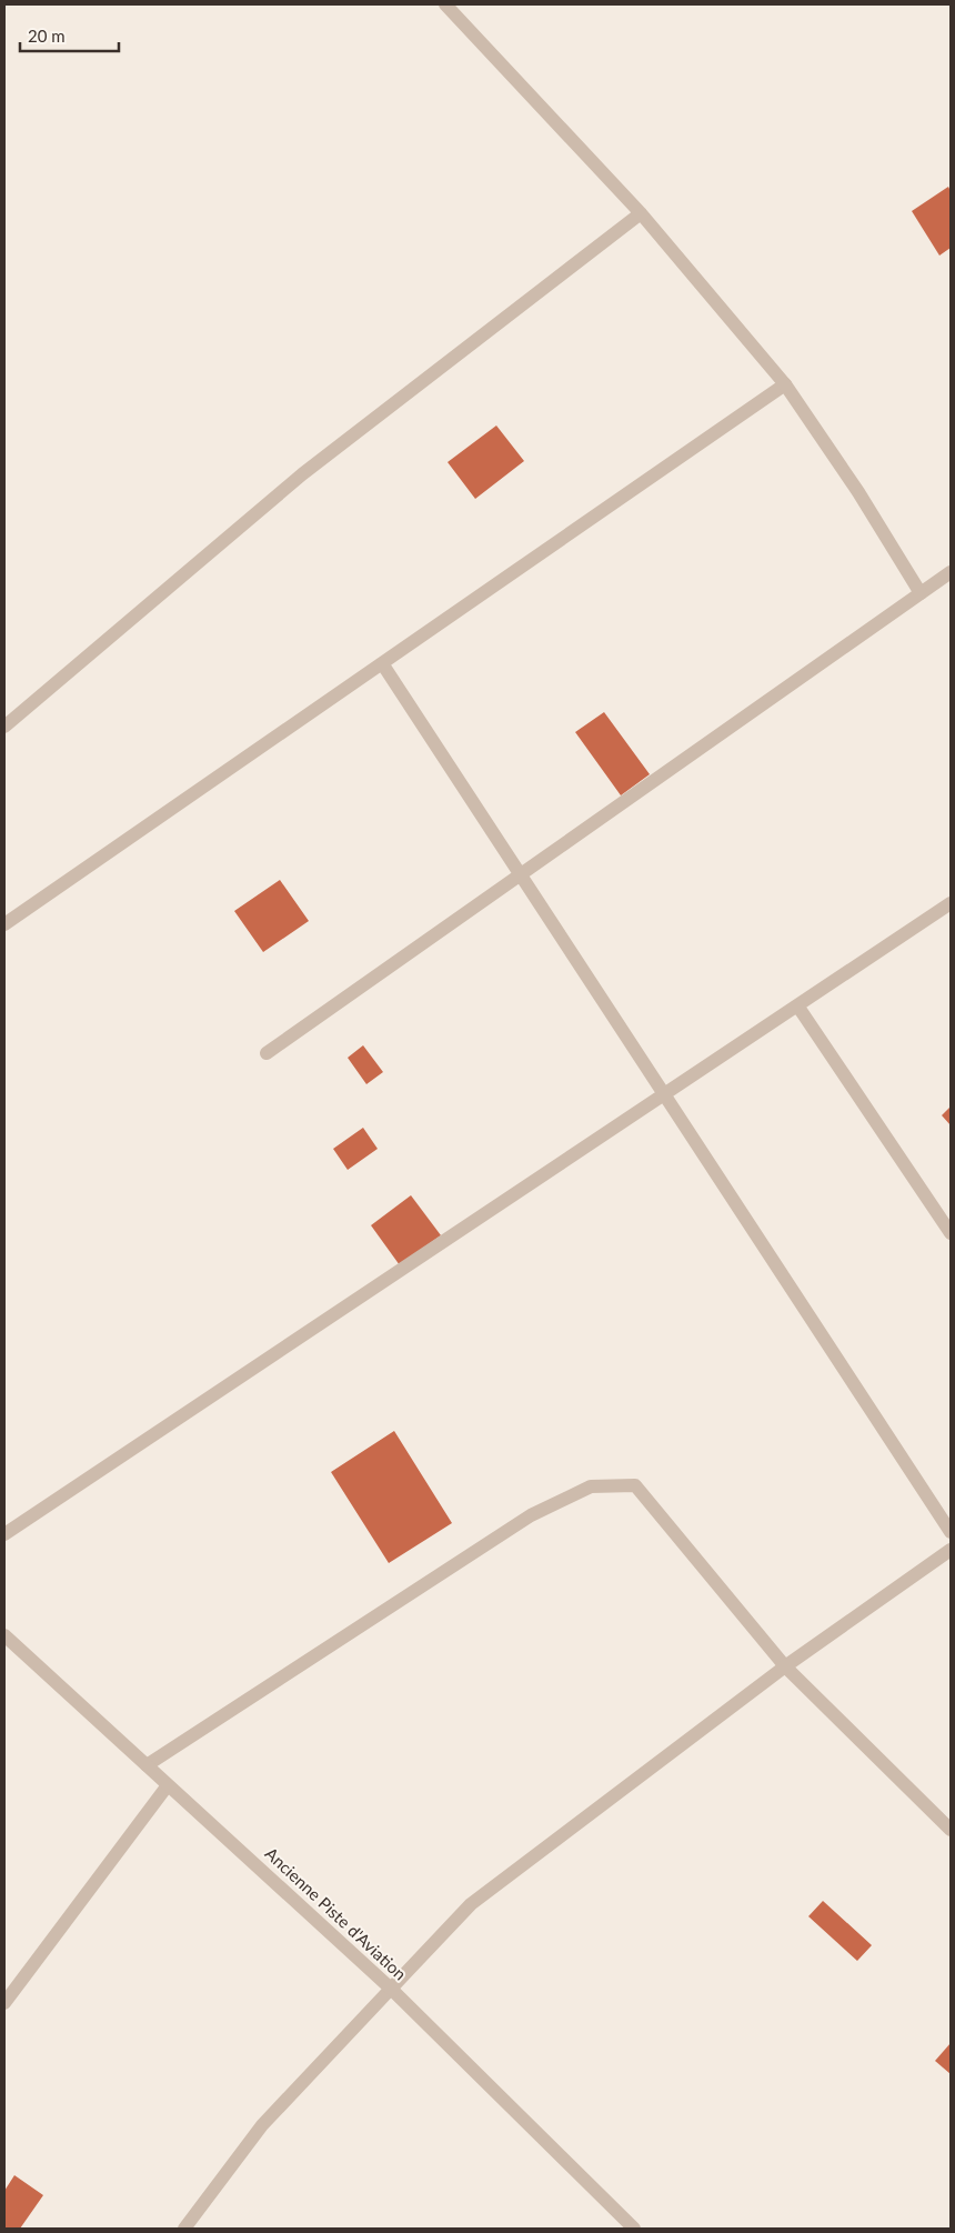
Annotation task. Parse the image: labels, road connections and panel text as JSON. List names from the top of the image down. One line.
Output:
{"streets":{"street":["Ancienne Piste d'Aviation"]},"scale_bar":"20 m"}
